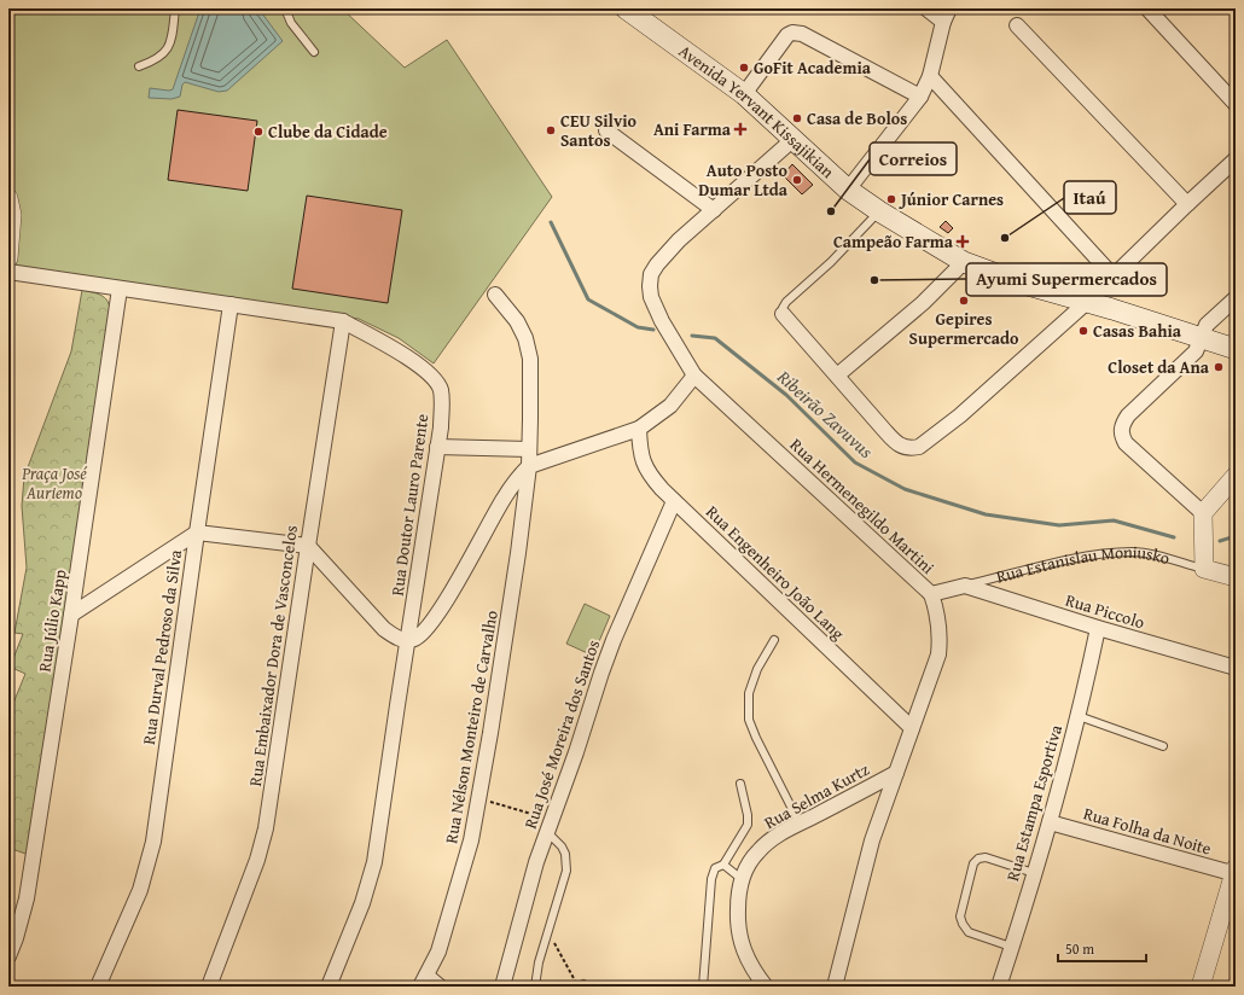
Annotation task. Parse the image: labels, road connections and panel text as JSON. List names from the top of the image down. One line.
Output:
{"streets":{"main road":["Avenida Yervant Kissajikian"],"street":["Rua Doutor Lauro Parente","Rua Hermenegildo Martini","Rua Estanislau Moniusko","Rua Engenheiro João Lang","Rua Piccolo","Rua Júlio Kapp","Rua Durval Pedroso da Silva","Rua Embaixador Dora de Vasconcelos","Rua Nélson Monteiro de Carvalho","Rua José Moreira dos Santos","Rua Selma Kurtz","Rua Estampa Esportiva","Rua Folha da Noite"]},"crossings":[["Avenida Yervant Kissajikian","Rua Hermenegildo Martini"],["Rua Doutor Lauro Parente","Rua Júlio Kapp"],["Rua Doutor Lauro Parente","Rua Durval Pedroso da Silva"],["Rua Doutor Lauro Parente","Rua Embaixador Dora de Vasconcelos"],["Rua Hermenegildo Martini","Rua Estanislau Moniusko"],["Rua Hermenegildo Martini","Rua Engenheiro João Lang"],["Rua Hermenegildo Martini","Rua Selma Kurtz"],["Rua Estanislau Moniusko","Rua Piccolo"],["Rua Engenheiro João Lang","Rua José Moreira dos Santos"],["Rua Piccolo","Rua Estampa Esportiva"],["Rua Estampa Esportiva","Rua Folha da Noite"]],"water":["Ribeirão Zavuvus"],"parks":["Praça José Auriemo"],"places":{"other":["GoFit Academia","Casa de Bolos","CEU Silvio Santos","Clube da Cidade","Auto Posto Dumar Ltda","Júnior Carnes","Correios","Itaú","Ayumi Supermercados","Gepires Supermercado","Casas Bahia","Closet da Ana"],"health":["Ani Farma","Campeão Farma"]},"scale_bar":"50 m"}
